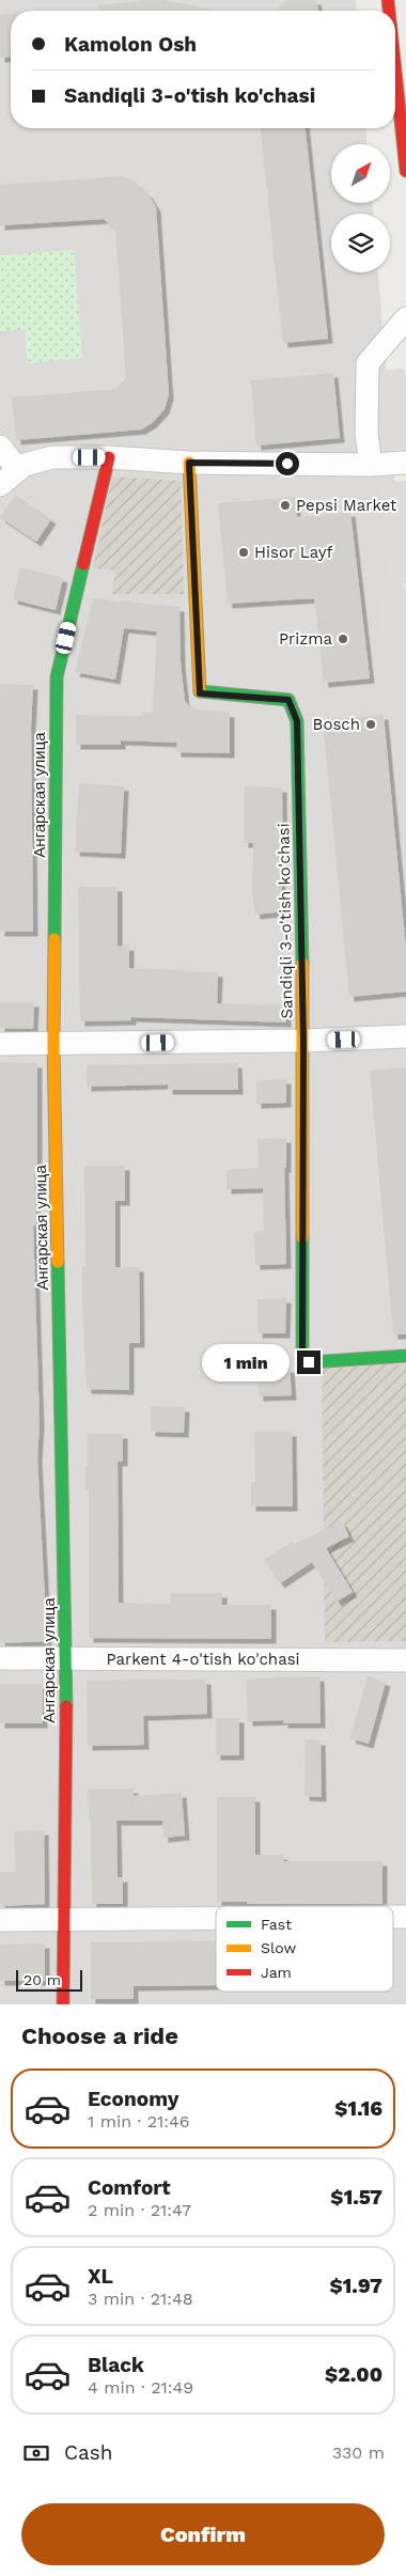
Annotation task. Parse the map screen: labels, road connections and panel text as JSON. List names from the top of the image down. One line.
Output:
{"streets":{"street":["Ангарская улица","Sandiqli 3-o'tish ko'chasi","Parkent 4-o'tish ko'chasi"]},"crossings":[["Ангарская улица","Parkent 4-o'tish ko'chasi"]],"places":["Pepsi Market","Hisor Layf","Prizma","Bosch"],"legend":["Fast","Slow","Jam"],"scale_bar":"20 m","north":"top right","page":{"banner":["Kamolon Osh","Sandiqli 3-o'tish ko'chasi"],"bubble":"1 min","scale":"20 m","heading":"Choose a ride","list":[{"name":"Economy","note":"1 min · 21:46","value":"$1.16"},{"name":"Comfort","note":"2 min · 21:47","value":"$1.57"},{"name":"XL","note":"3 min · 21:48","value":"$1.97"},{"name":"Black","note":"4 min · 21:49","value":"$2.00"}],"pay":["Cash","330 m"],"buttons":"Confirm"}}
